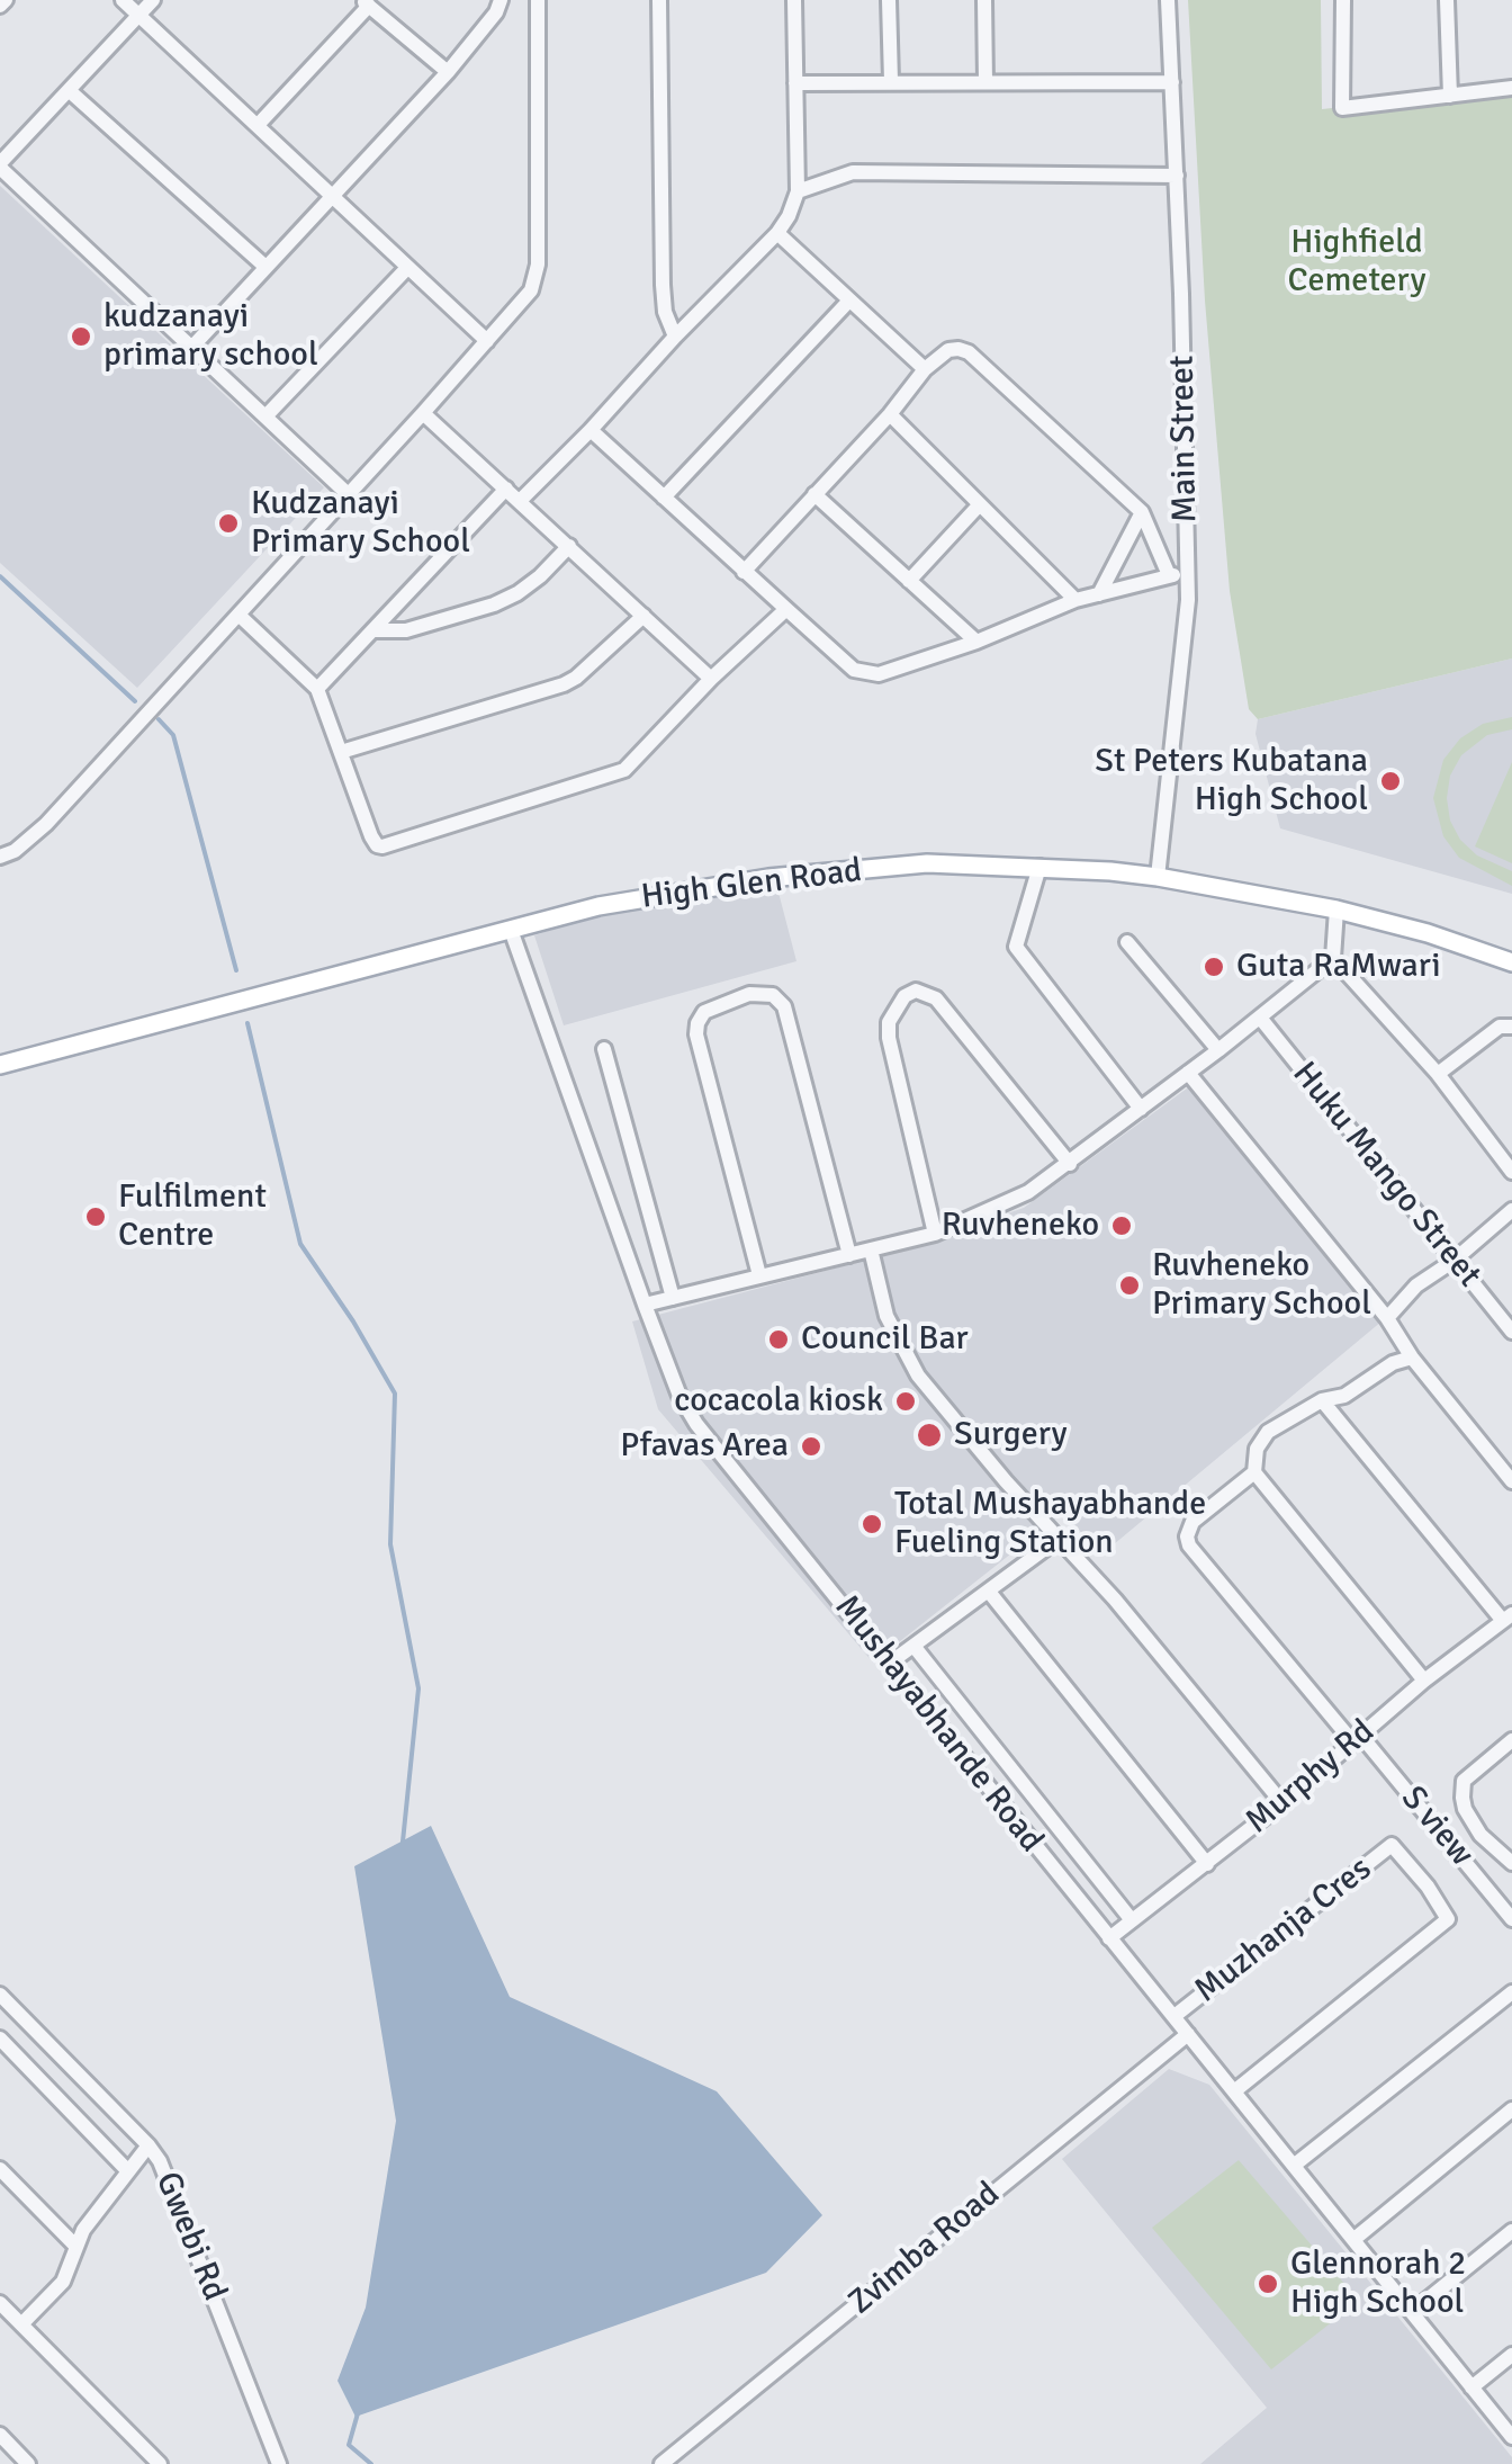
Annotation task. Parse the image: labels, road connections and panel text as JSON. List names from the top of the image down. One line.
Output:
{"streets":{"main road":["High Glen Road"],"street":["Main Street","Huku Mango Street","Mushayabhande Road","Murphy Rd","S view","Muzhanja Cres","Gwebi Rd","Zvimba Road"]},"crossings":[["Main Street","High Glen Road"],["High Glen Road","Mushayabhande Road"],["Mushayabhande Road","Murphy Rd"],["Mushayabhande Road","Muzhanja Cres"],["Mushayabhande Road","Zvimba Road"],["Murphy Rd","S view"]],"parks":["Highfield Cemetery"],"places":["kudzanayi primary school","Kudzanayi Primary School","St Peters Kubatana High School","Guta RaMwari","Fulfilment Centre","Ruvheneko","Ruvheneko Primary School","Council Bar","cocacola kiosk","Surgery","Pfavas Area","Total Mushayabhande Fueling Station","Glennorah 2 High School"]}
